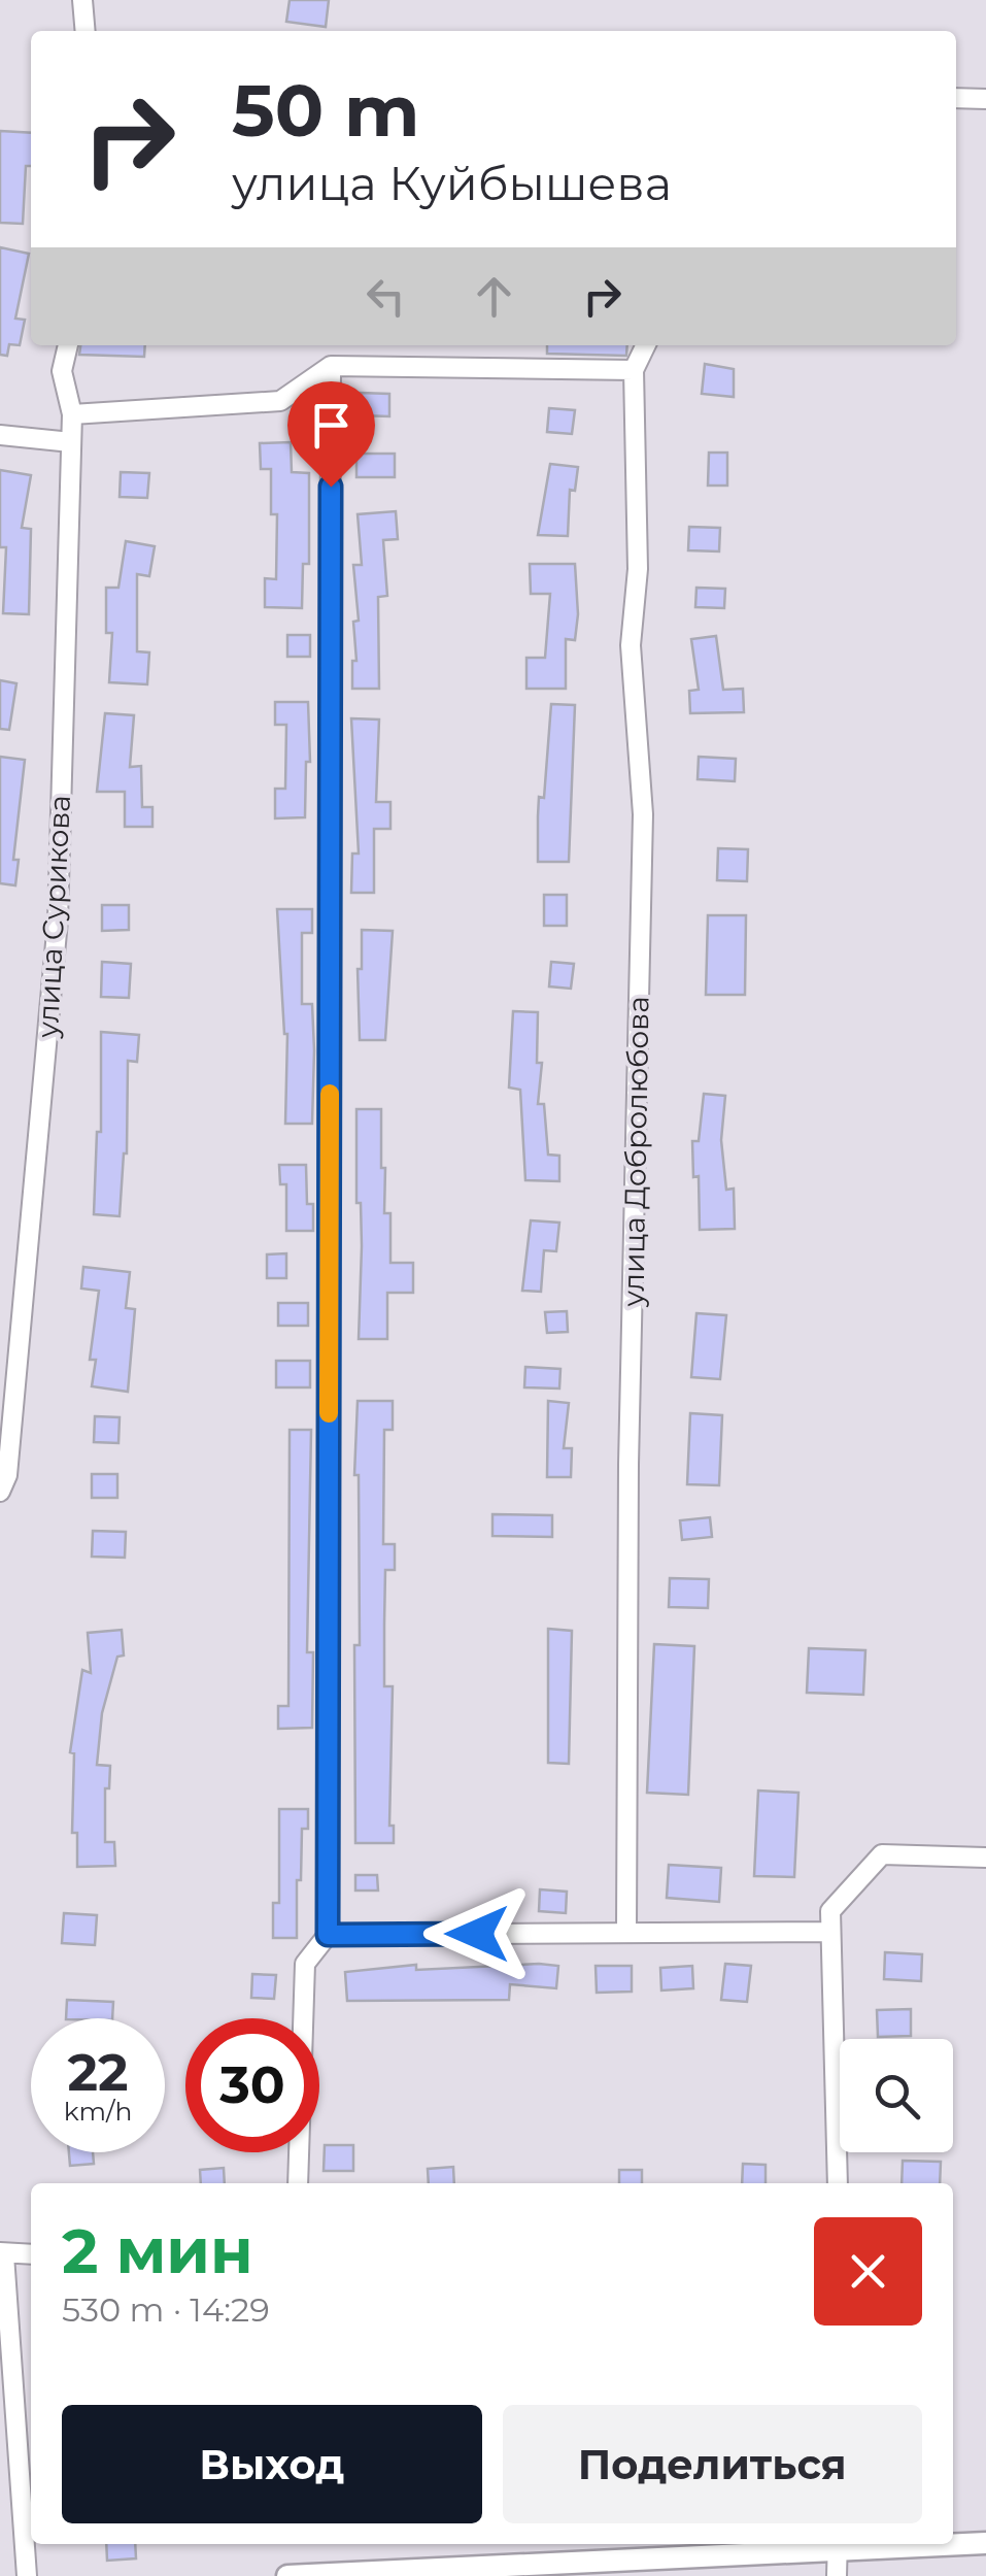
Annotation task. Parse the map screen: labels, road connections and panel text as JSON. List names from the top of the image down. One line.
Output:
{"streets":{"street":["улица Сурикова","улица Добролюбова"]},"page":{"turn":["50 m","улица Куйбышева"],"speed":"22 km/h","limit":"30","heading":["2 мин","530 m · 14:29"],"buttons":["Выход","Поделиться"]}}
